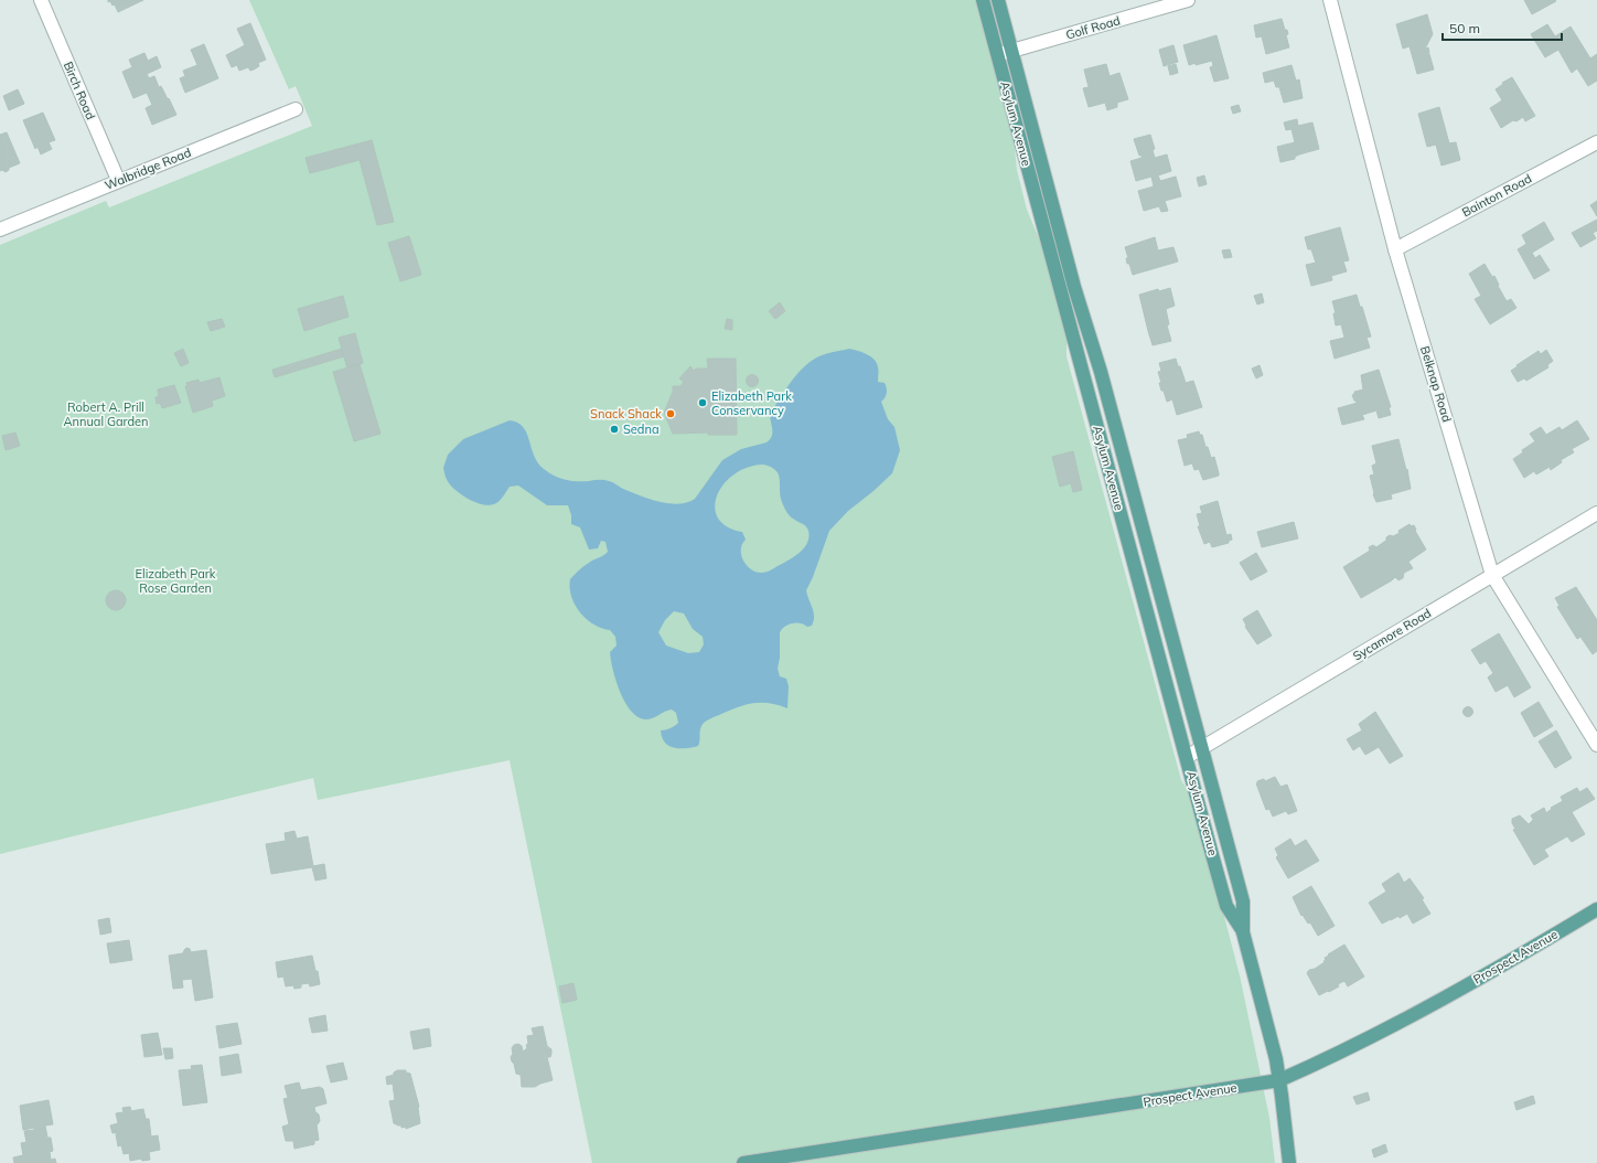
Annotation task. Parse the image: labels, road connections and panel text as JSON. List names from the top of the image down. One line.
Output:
{"streets":{"main road":["Asylum Avenue","Prospect Avenue"],"street":["Golf Road","Birch Road","Walbridge Road","Bainton Road","Belknap Road","Sycamore Road"]},"crossings":[["Golf Road","Asylum Avenue"],["Birch Road","Walbridge Road"],["Asylum Avenue","Sycamore Road"],["Asylum Avenue","Prospect Avenue"],["Bainton Road","Belknap Road"],["Belknap Road","Sycamore Road"]],"parks":["Robert A. Prill Annual Garden","Elizabeth Park Rose Garden"],"places":["Elizabeth Park Conservancy","Snack Shack","Sedna"],"scale_bar":"50 m"}
